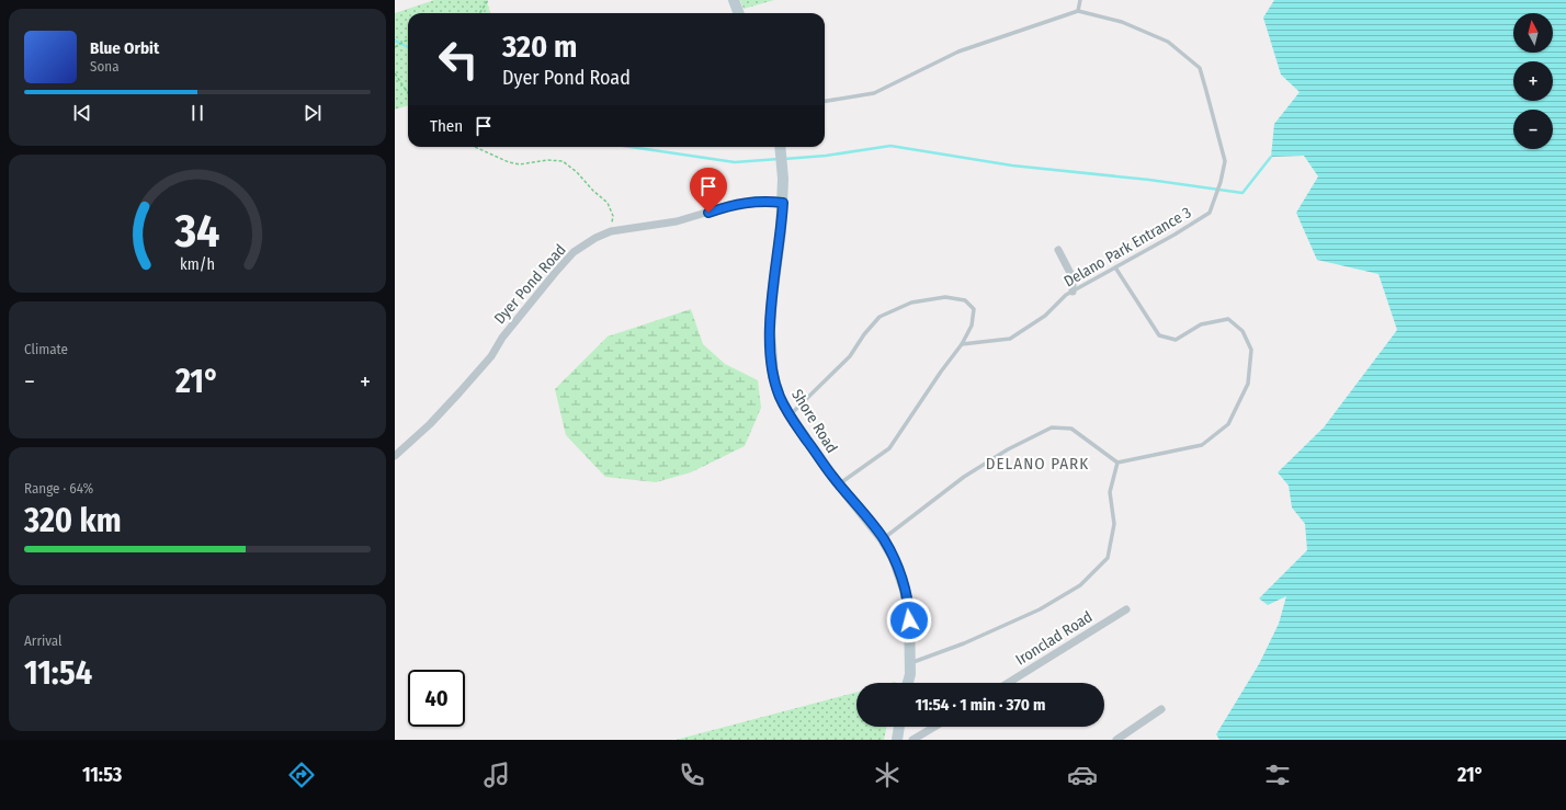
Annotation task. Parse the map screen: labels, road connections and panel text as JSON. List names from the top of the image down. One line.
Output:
{"streets":{"street":["Dyer Pond Road","Shore Road","Ironclad Road"],"lane":["Delano Park Entrance 3"]},"crossings":[["Dyer Pond Road","Shore Road"]],"districts":["DELANO PARK"],"north":"top","page":{"map_buttons":["+","−"],"turn":["320 m","Dyer Pond Road"],"song":["Blue Orbit","Sona"],"then":"Then","tile":["Climate",["Range · 64%","320 km"],["Arrival","11:54"]],"heat":["−","21°","+"],"limit":"40","trip":"11:54 · 1 min · 370 m","tabs":["11:53","21°"],"gauge":["34","km/h"]}}
